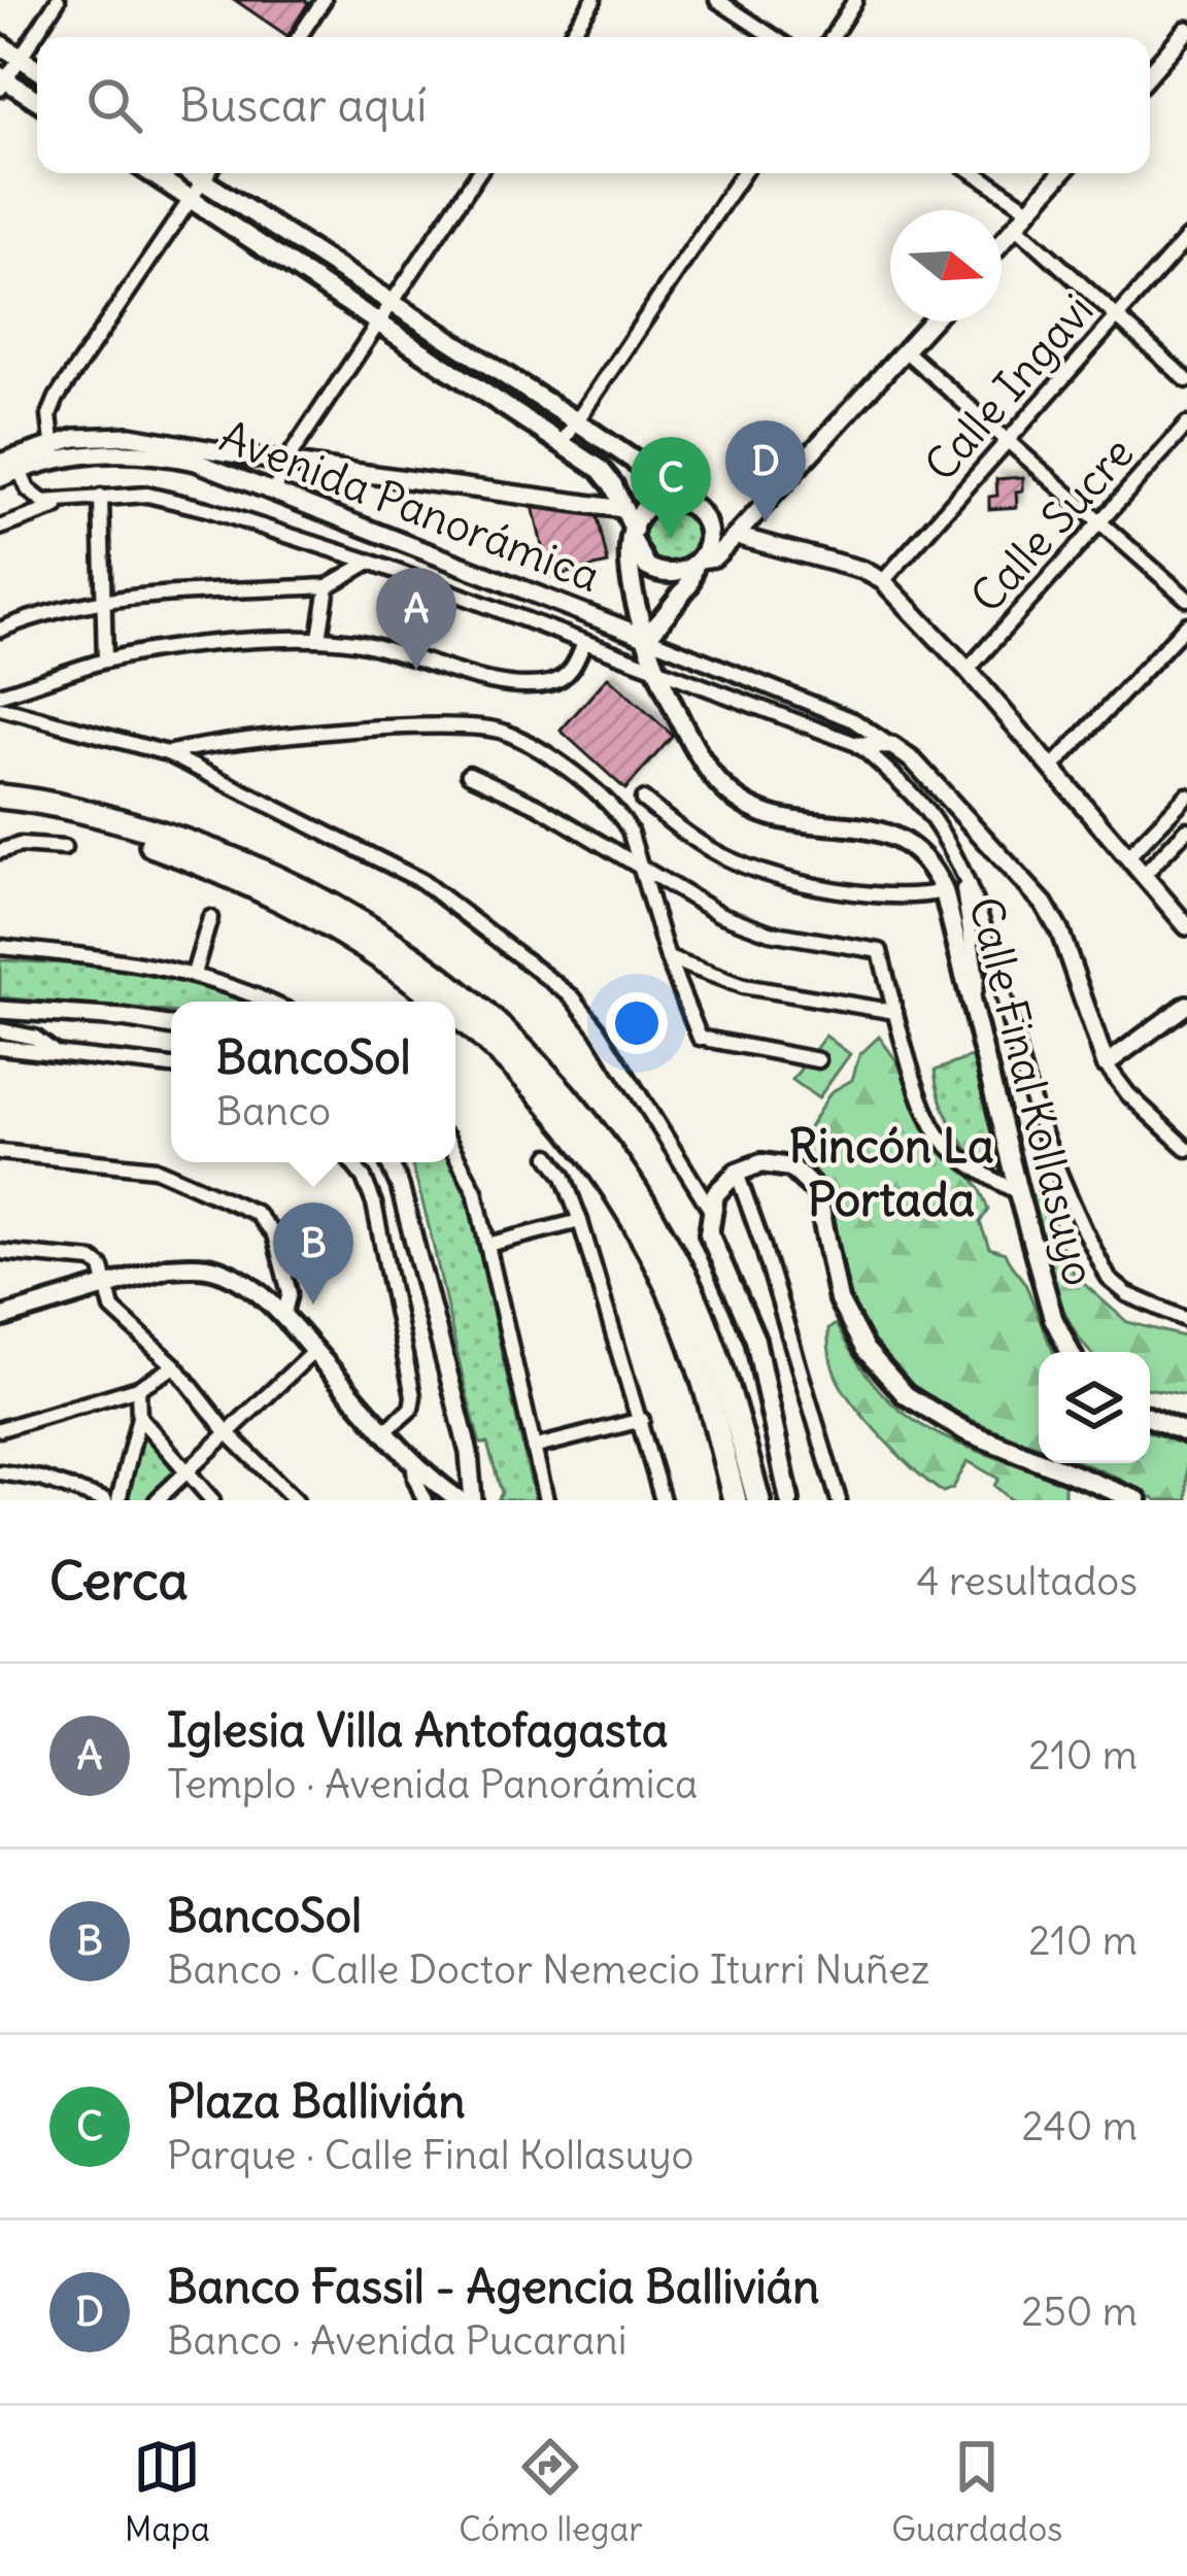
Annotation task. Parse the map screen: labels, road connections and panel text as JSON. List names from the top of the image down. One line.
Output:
{"streets":{"main road":["Calle Final Kollasuyo"],"street":["Calle Ingavi","Avenida Panorámica","Calle Sucre"]},"crossings":[["Avenida Panorámica","Calle Final Kollasuyo"]],"districts":["Rincón La Portada"],"north":"right","page":{"search":"Buscar aquí","pins":["D","C","A","B"],"popup":["BancoSol","Banco"],"heading":["Cerca","4 resultados"],"list":[{"mark":"A","name":"Iglesia Villa Antofagasta","note":"Templo · Avenida Panorámica","value":"210 m"},{"mark":"B","name":"BancoSol","note":"Banco · Calle Doctor Nemecio Iturri Nuñez","value":"210 m"},{"mark":"C","name":"Plaza Ballivián","note":"Parque · Calle Final Kollasuyo","value":"240 m"},{"mark":"D","name":"Banco Fassil - Agencia Ballivián","note":"Banco · Avenida Pucarani","value":"250 m"}],"nav":["Mapa","Cómo llegar","Guardados"]}}
